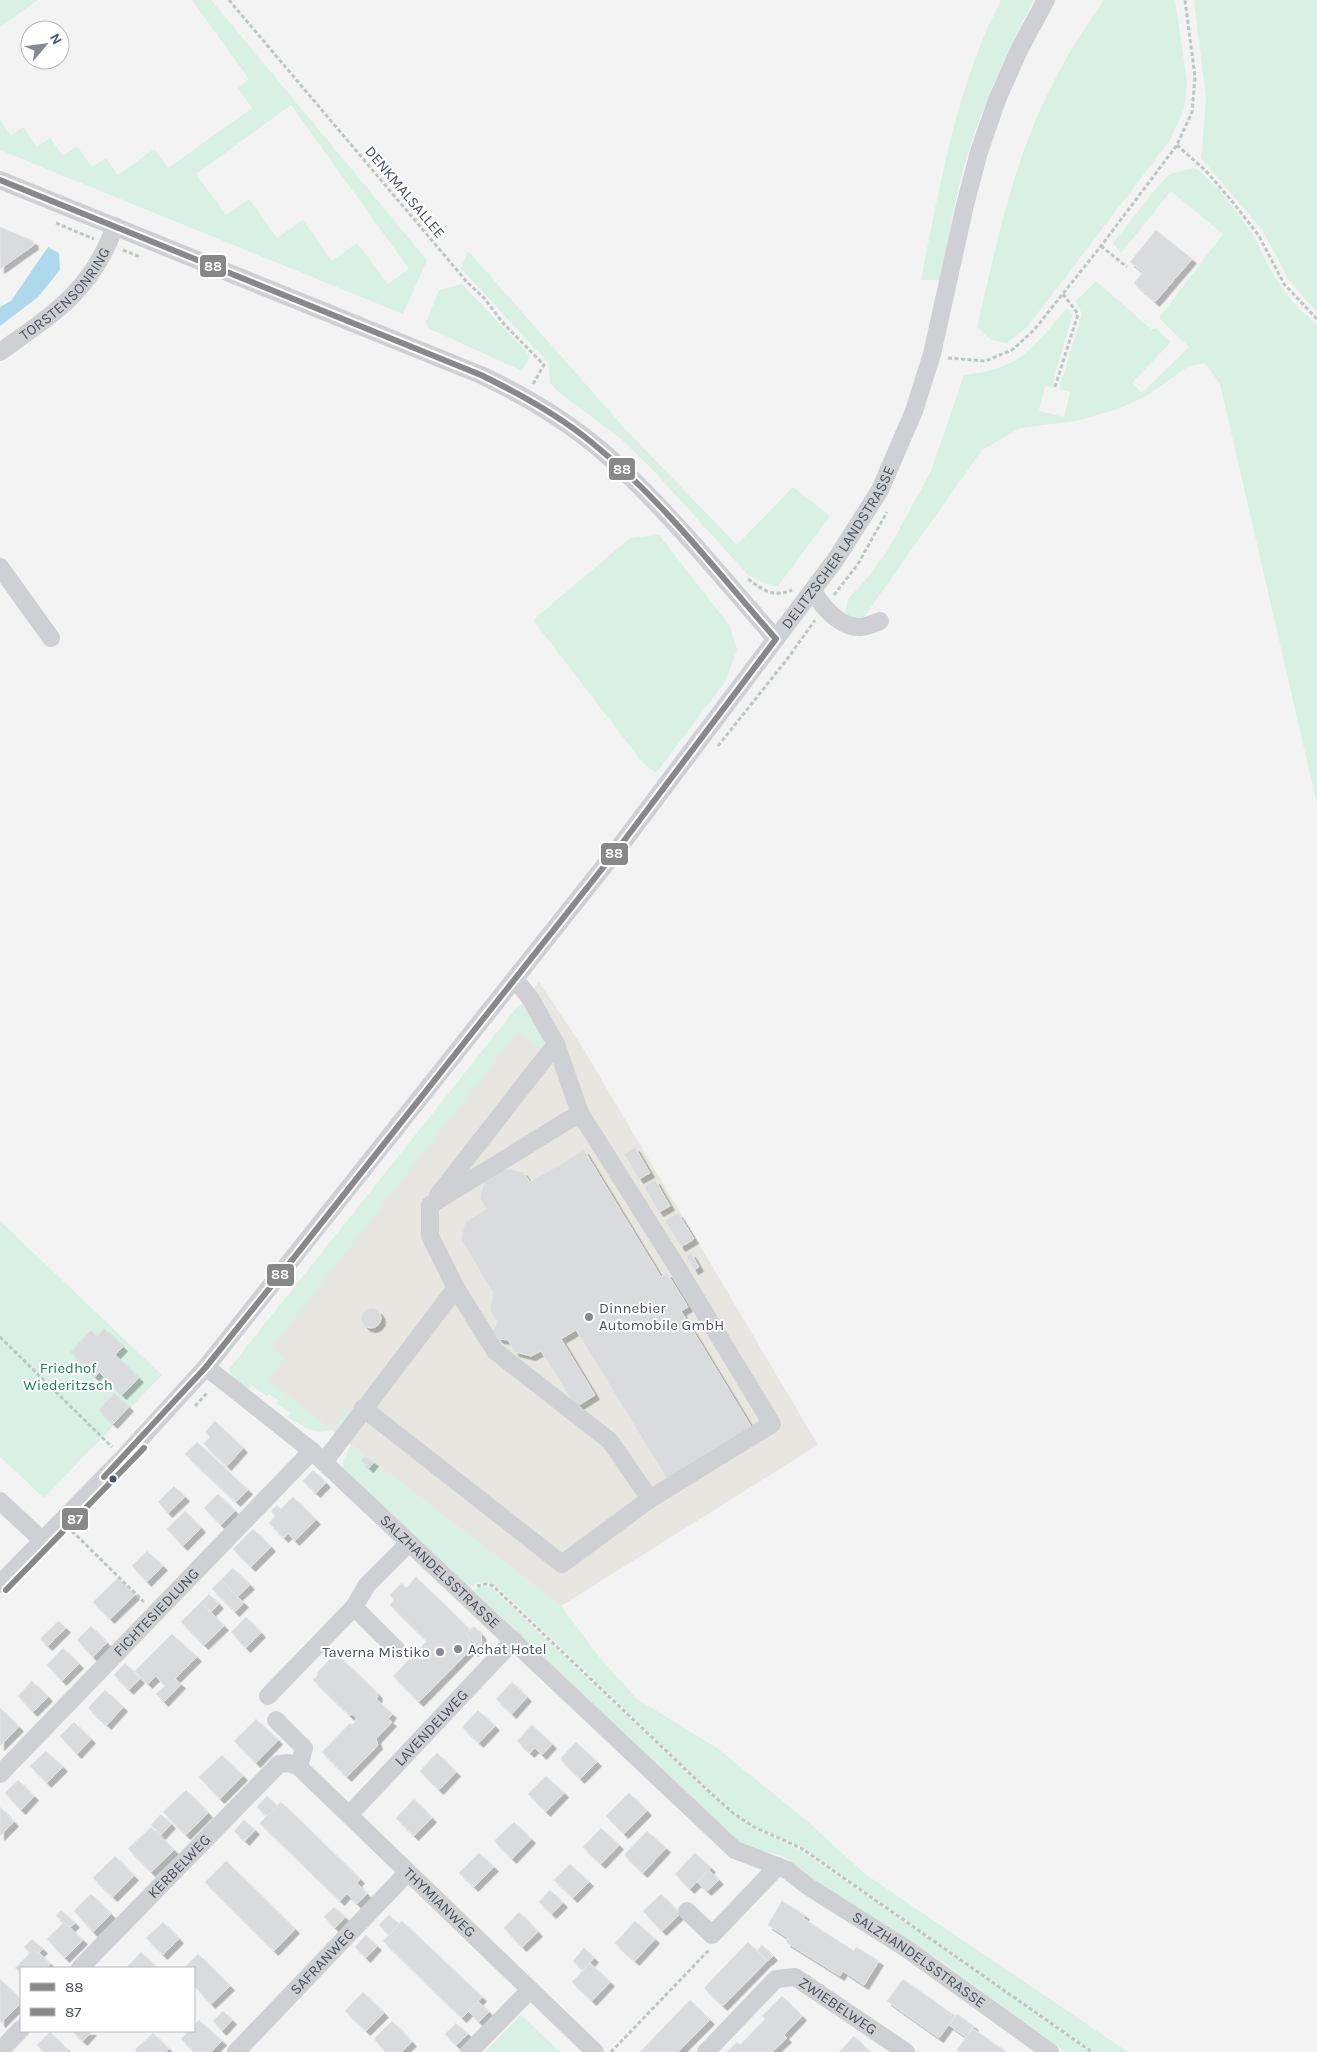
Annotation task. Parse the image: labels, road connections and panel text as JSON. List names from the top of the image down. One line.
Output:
{"streets":{"street":["TORSTENSONRING","DELITZSCHER LANDSTRASSE","SALZHANDELSSTRASSE","FICHTESIEDLUNG","LAVENDELWEG","KERBELWEG","THYMIANWEG","SAFRANWEG","ZWIEBELWEG"],"path":["DENKMALSALLEE"]},"crossings":[["DELITZSCHER LANDSTRASSE","SALZHANDELSSTRASSE"],["SALZHANDELSSTRASSE","FICHTESIEDLUNG"],["SALZHANDELSSTRASSE","LAVENDELWEG"],["LAVENDELWEG","THYMIANWEG"],["KERBELWEG","THYMIANWEG"],["THYMIANWEG","SAFRANWEG"]],"parks":["Friedhof Wiederitzsch"],"places":["Dinnebier Automobile GmbH","Achat Hotel","Taverna Mistiko"],"lines":["transit line 88","transit line 87"],"legend":["88","87"],"north":"top right"}
